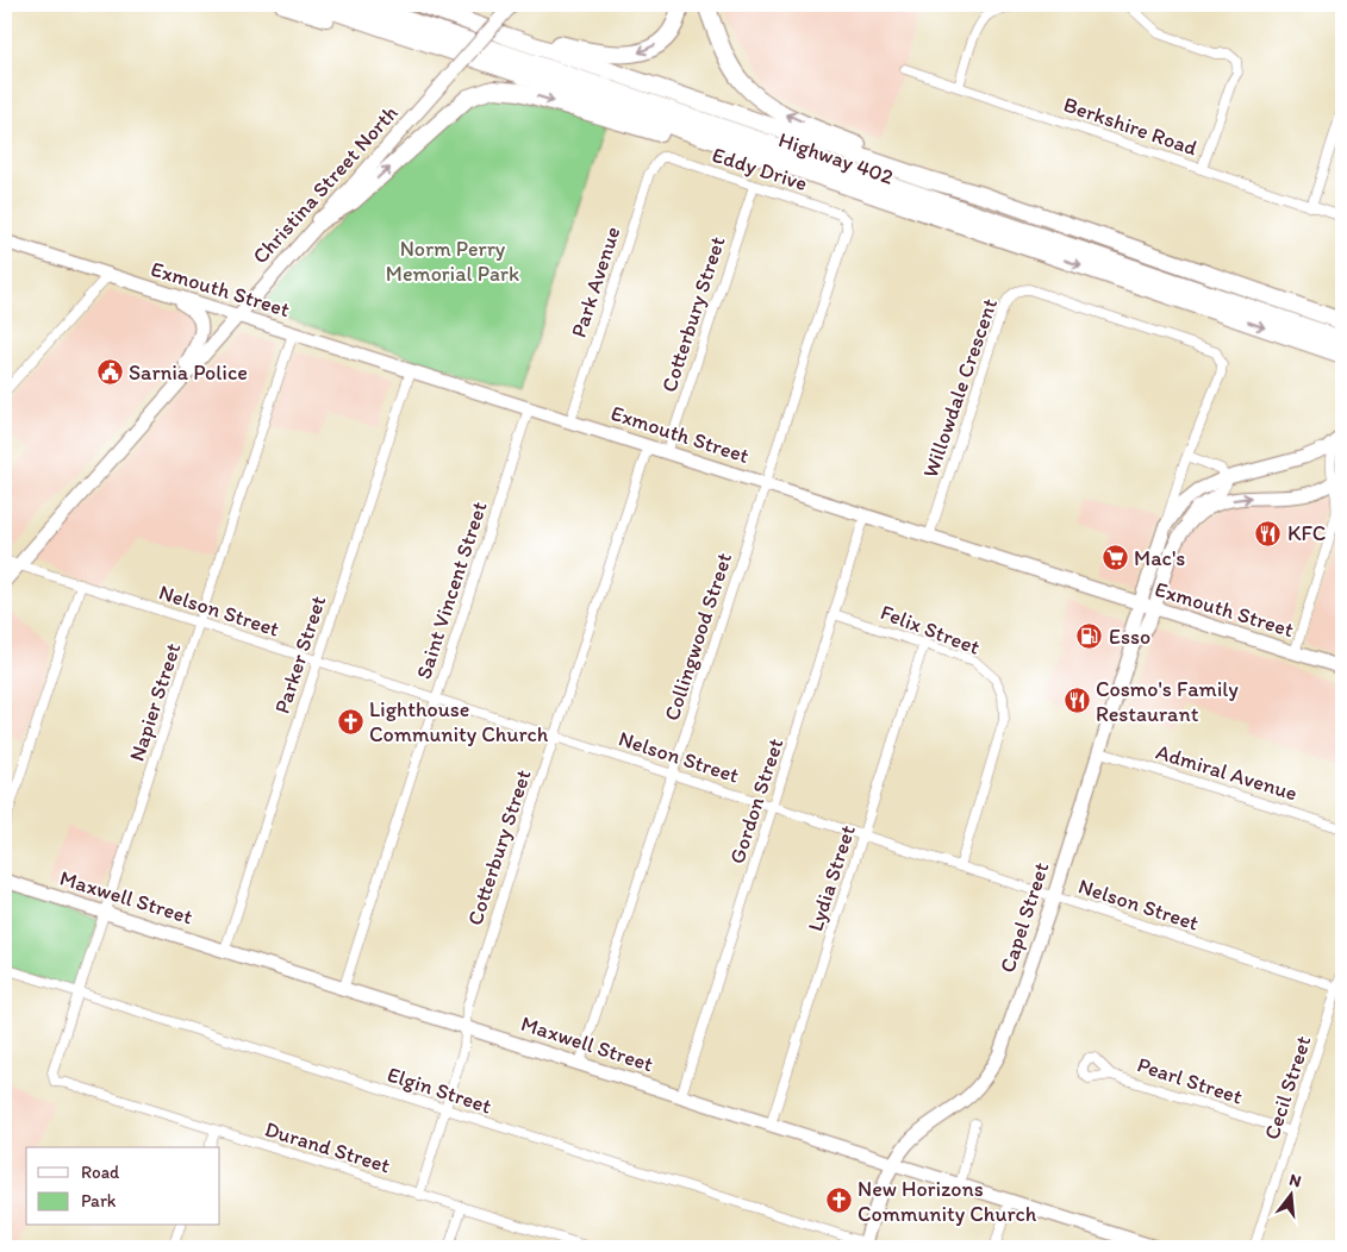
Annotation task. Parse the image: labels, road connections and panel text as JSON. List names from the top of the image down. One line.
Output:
{"streets":{"highway":["Highway 402"],"street":["Berkshire Road","Eddy Drive","Christina Street North","Park Avenue","Exmouth Street","Cotterbury Street","Willowdale Crescent","Saint Vincent Street","Nelson Street","Felix Street","Collingwood Street","Parker Street","Napier Street","Admiral Avenue","Gordon Street","Lydia Street","Maxwell Street","Capel Street","Pearl Street","Cecil Street","Elgin Street","Durand Street"]},"crossings":[["Eddy Drive","Park Avenue"],["Eddy Drive","Cotterbury Street"],["Eddy Drive","Collingwood Street"],["Christina Street North","Exmouth Street"],["Christina Street North","Nelson Street"],["Park Avenue","Exmouth Street"],["Exmouth Street","Cotterbury Street"],["Exmouth Street","Willowdale Crescent"],["Exmouth Street","Saint Vincent Street"],["Exmouth Street","Collingwood Street"],["Exmouth Street","Parker Street"],["Exmouth Street","Napier Street"],["Exmouth Street","Gordon Street"],["Exmouth Street","Capel Street"],["Cotterbury Street","Nelson Street"],["Cotterbury Street","Maxwell Street"],["Cotterbury Street","Elgin Street"],["Cotterbury Street","Durand Street"],["Willowdale Crescent","Capel Street"],["Saint Vincent Street","Nelson Street"],["Saint Vincent Street","Maxwell Street"],["Nelson Street","Felix Street"],["Nelson Street","Collingwood Street"],["Nelson Street","Parker Street"],["Nelson Street","Napier Street"],["Nelson Street","Gordon Street"],["Nelson Street","Lydia Street"],["Nelson Street","Capel Street"],["Nelson Street","Cecil Street"],["Felix Street","Gordon Street"],["Felix Street","Lydia Street"],["Collingwood Street","Maxwell Street"],["Parker Street","Maxwell Street"],["Napier Street","Maxwell Street"],["Napier Street","Elgin Street"],["Napier Street","Durand Street"],["Admiral Avenue","Capel Street"],["Gordon Street","Maxwell Street"],["Lydia Street","Maxwell Street"],["Maxwell Street","Capel Street"],["Capel Street","Elgin Street"],["Pearl Street","Cecil Street"]],"parks":["Norm Perry Memorial Park"],"places":{"public building":["Sarnia Police"],"restaurant":["KFC","Cosmo's Family Restaurant"],"supermarket":["Mac's"],"fuel station":["Esso"],"church":["Lighthouse Community Church","New Horizons Community Church"]},"legend":["Road","Park"],"north":"top"}
